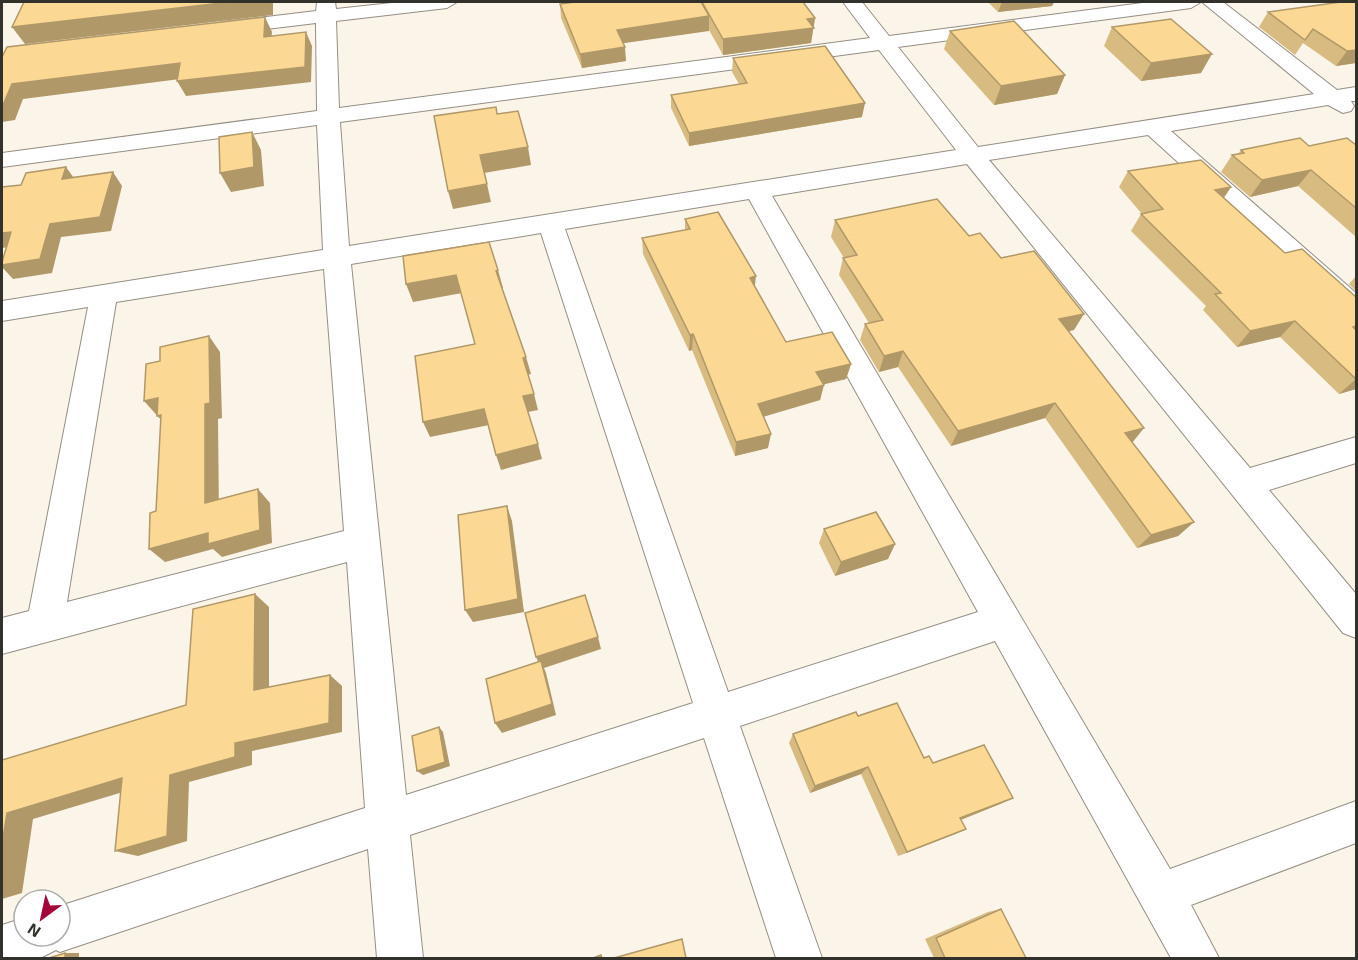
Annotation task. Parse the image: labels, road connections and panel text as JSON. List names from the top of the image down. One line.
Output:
{"north":"bottom left"}
